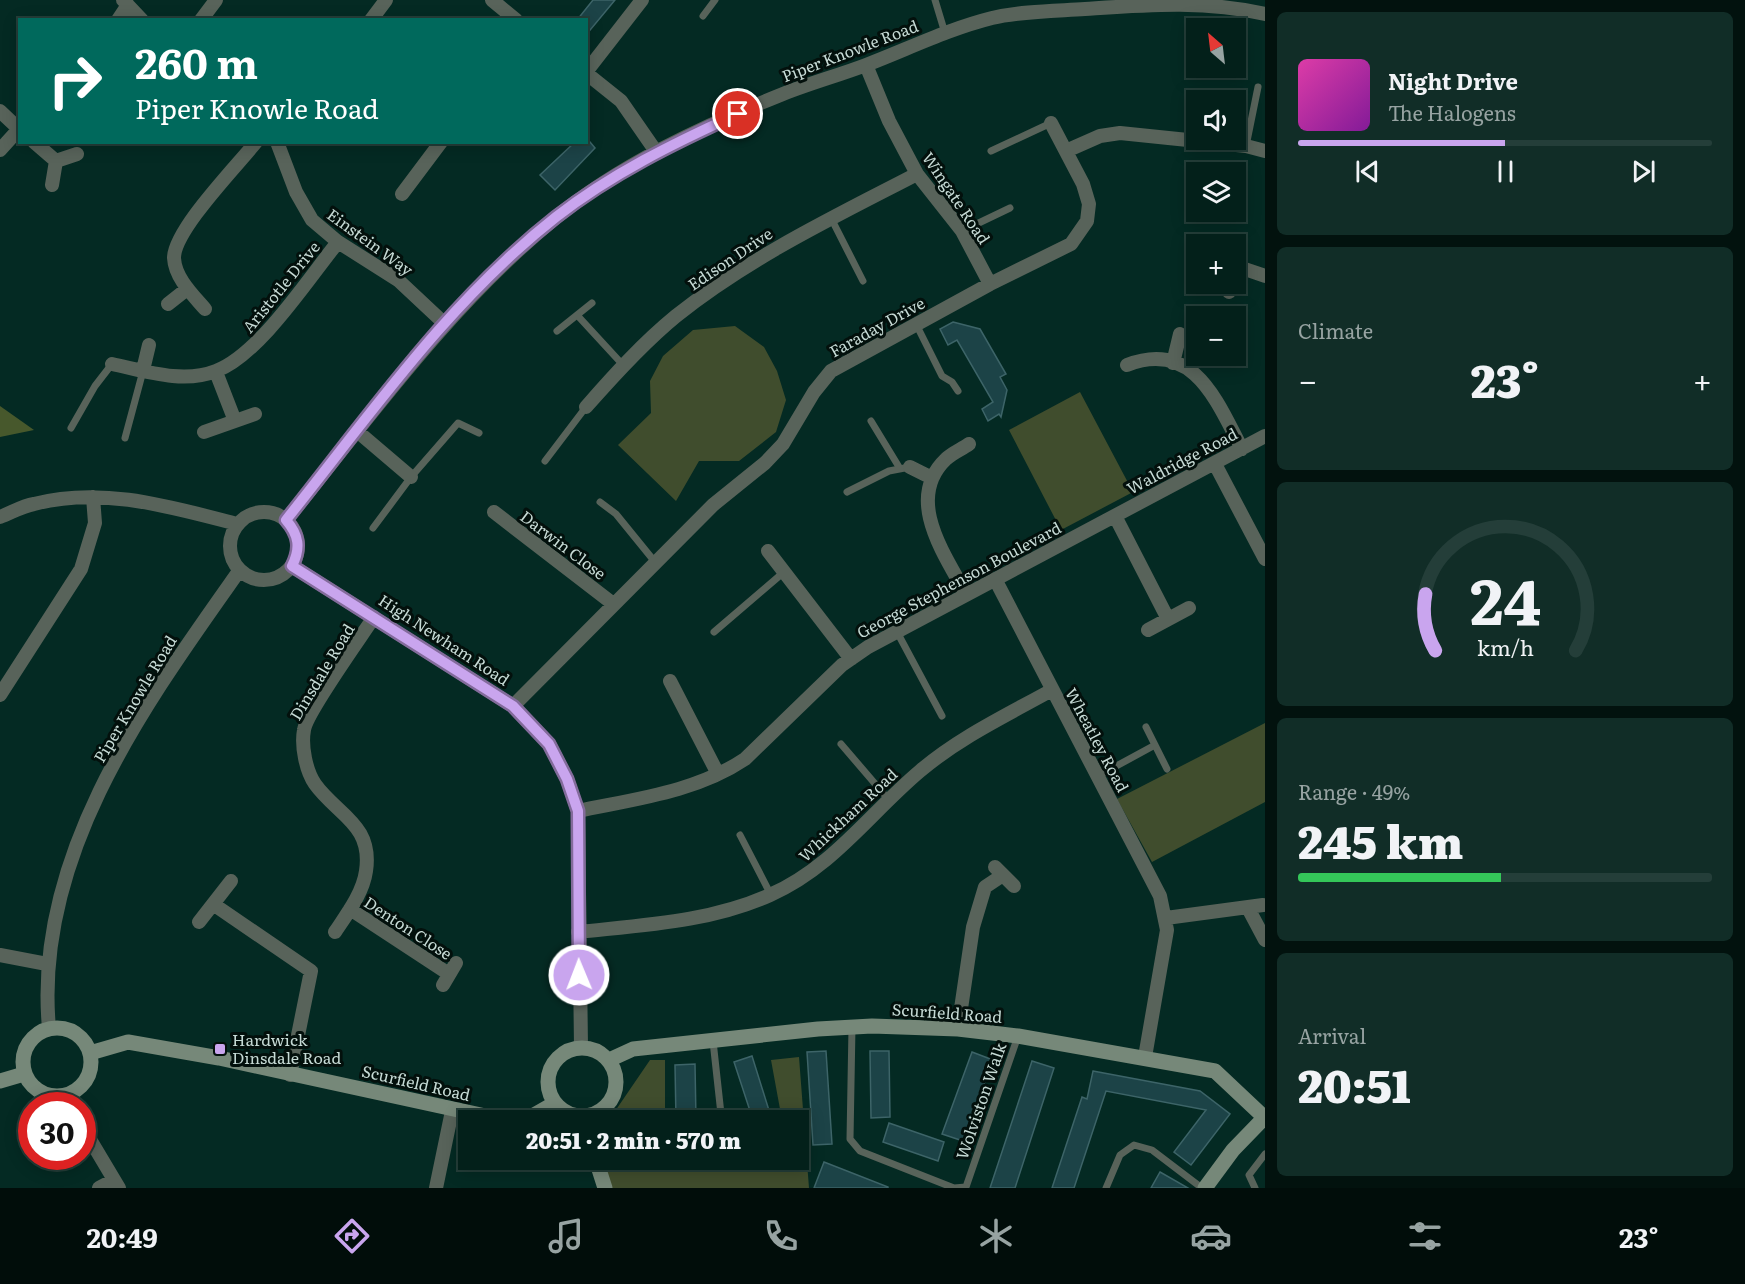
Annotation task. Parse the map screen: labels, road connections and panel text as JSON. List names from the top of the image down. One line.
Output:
{"streets":{"street":["Piper Knowle Road","Wingate Road","Einstein Way","Edison Drive","Aristotle Drive","Faraday Drive","Waldridge Road","Darwin Close","George Stephenson Boulevard","High Newham Road","Dinsdale Road","Wheatley Road","Whickham Road","Denton Close","Scurfield Road"],"lane":["Wolviston Walk"]},"crossings":[["Piper Knowle Road","Wingate Road"],["Piper Knowle Road","Einstein Way"],["Piper Knowle Road","High Newham Road"],["Wingate Road","Edison Drive"],["Wingate Road","Faraday Drive"],["Einstein Way","Aristotle Drive"],["Faraday Drive","Darwin Close"],["Faraday Drive","High Newham Road"],["Waldridge Road","George Stephenson Boulevard"],["George Stephenson Boulevard","High Newham Road"],["George Stephenson Boulevard","Wheatley Road"],["High Newham Road","Dinsdale Road"],["High Newham Road","Whickham Road"],["Dinsdale Road","Denton Close"],["Wheatley Road","Whickham Road"],["Wheatley Road","Scurfield Road"],["Scurfield Road","Wolviston Walk"]],"places":{"transit":["Hardwick Dinsdale Road"]},"north":"top left","page":{"map_buttons":["+","−"],"turn":["260 m","Piper Knowle Road"],"song":["Night Drive","The Halogens"],"tile":["Climate",["Range · 49%","245 km"],["Arrival","20:51"]],"heat":["−","23°","+"],"limit":"30","trip":"20:51 · 2 min · 570 m","tabs":["20:49","23°"],"gauge":["24","km/h"]}}
